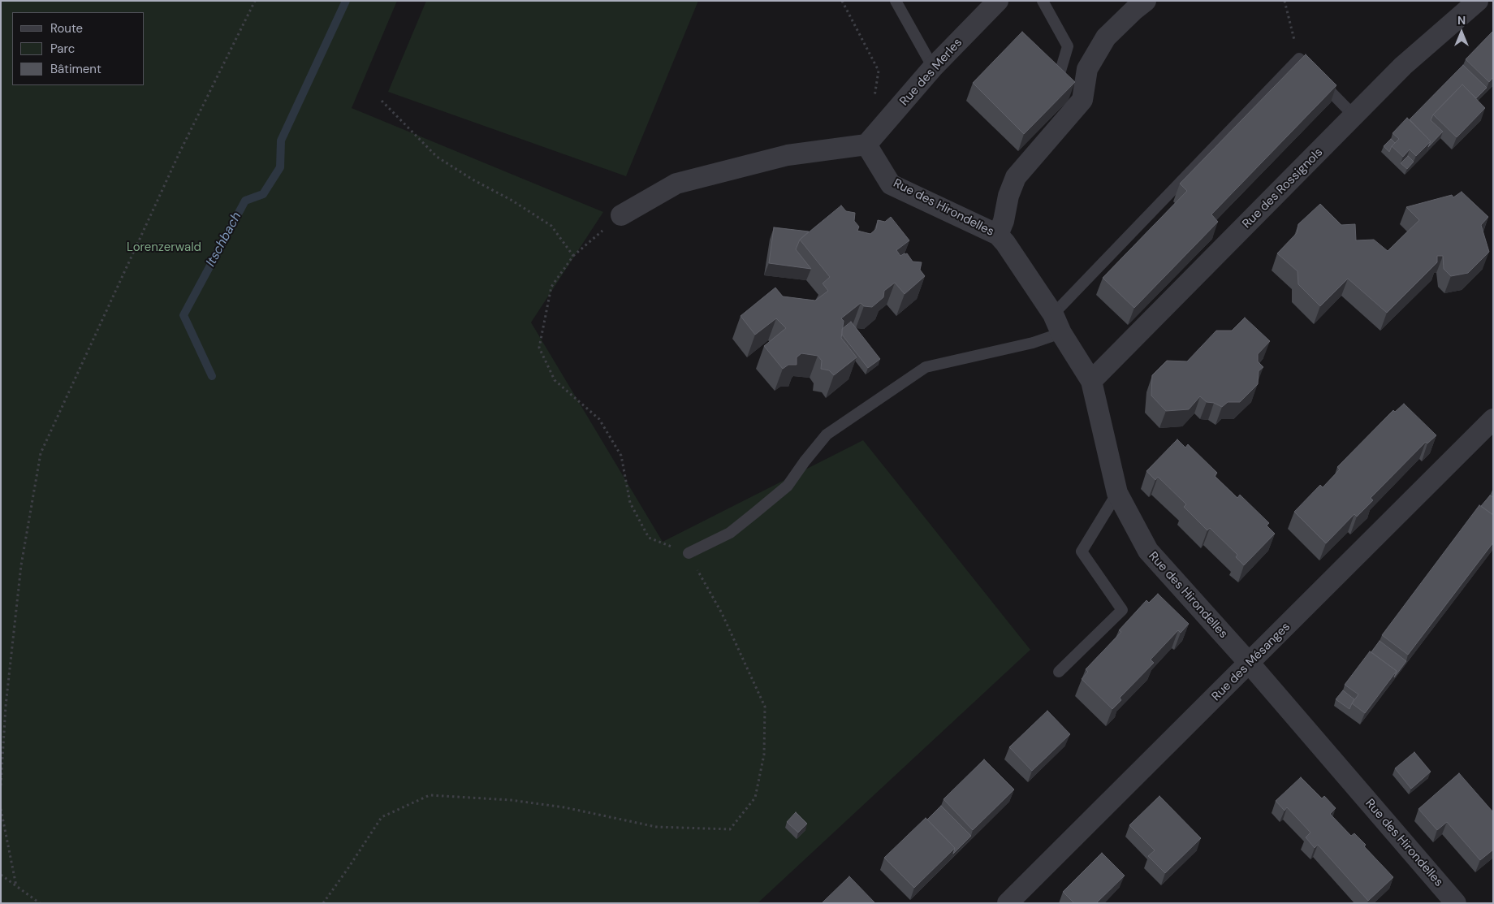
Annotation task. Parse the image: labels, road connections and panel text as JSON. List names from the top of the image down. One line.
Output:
{"streets":{"street":["Rue des Merles","Rue des Rossignols","Rue des Hirondelles","Rue des Mésanges"]},"crossings":[["Rue des Merles","Rue des Hirondelles"],["Rue des Rossignols","Rue des Hirondelles"],["Rue des Hirondelles","Rue des Mésanges"]],"water":["Itschbach"],"parks":["Lorenzerwald"],"legend":["Route","Parc","Bâtiment"],"north":"top"}
